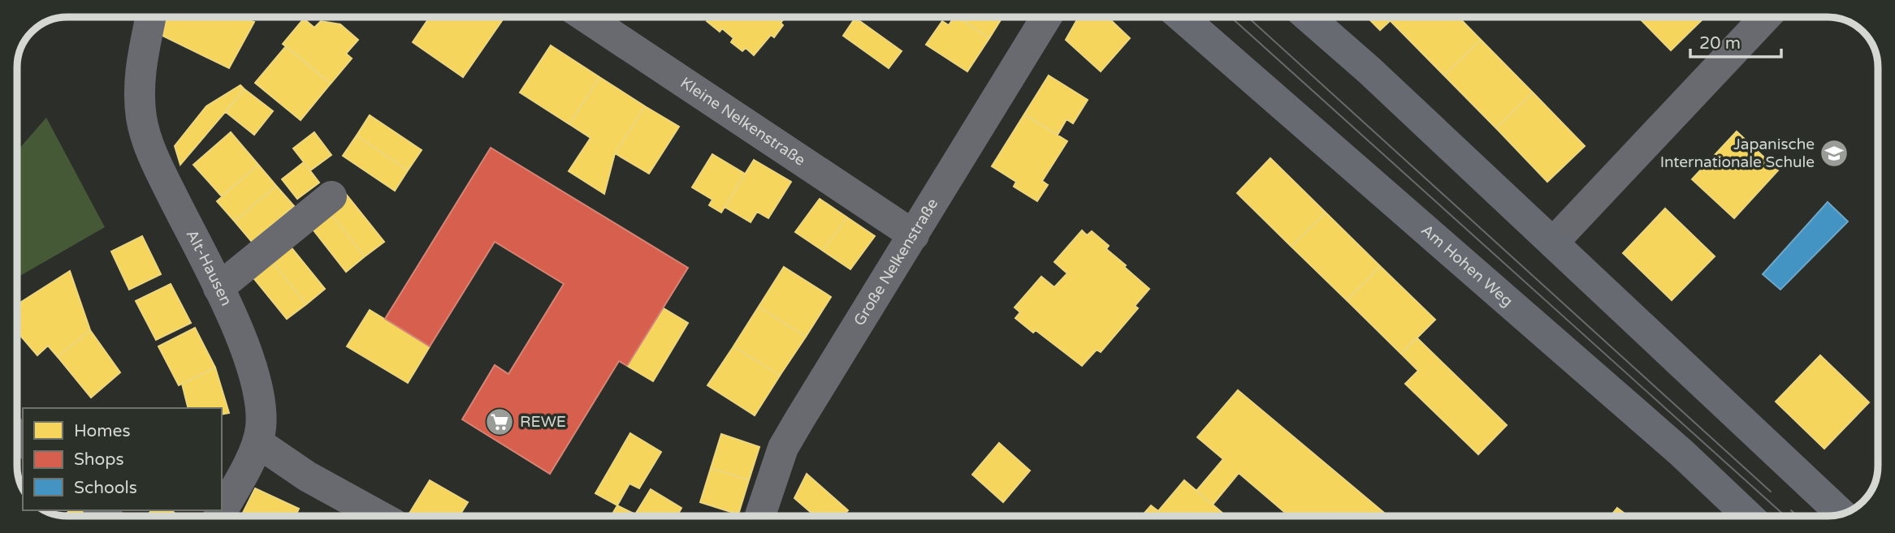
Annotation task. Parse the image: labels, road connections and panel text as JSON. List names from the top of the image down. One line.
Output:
{"streets":{"main road":["Am Hohen Weg"],"street":["Kleine Nelkenstraße","Große Nelkenstraße","Alt-Hausen"]},"crossings":[["Kleine Nelkenstraße","Große Nelkenstraße"]],"places":{"school or university":["Japanische Internationale Schule"],"supermarket":["REWE"]},"legend":["Homes","Shops","Schools"],"scale_bar":"20 m"}
